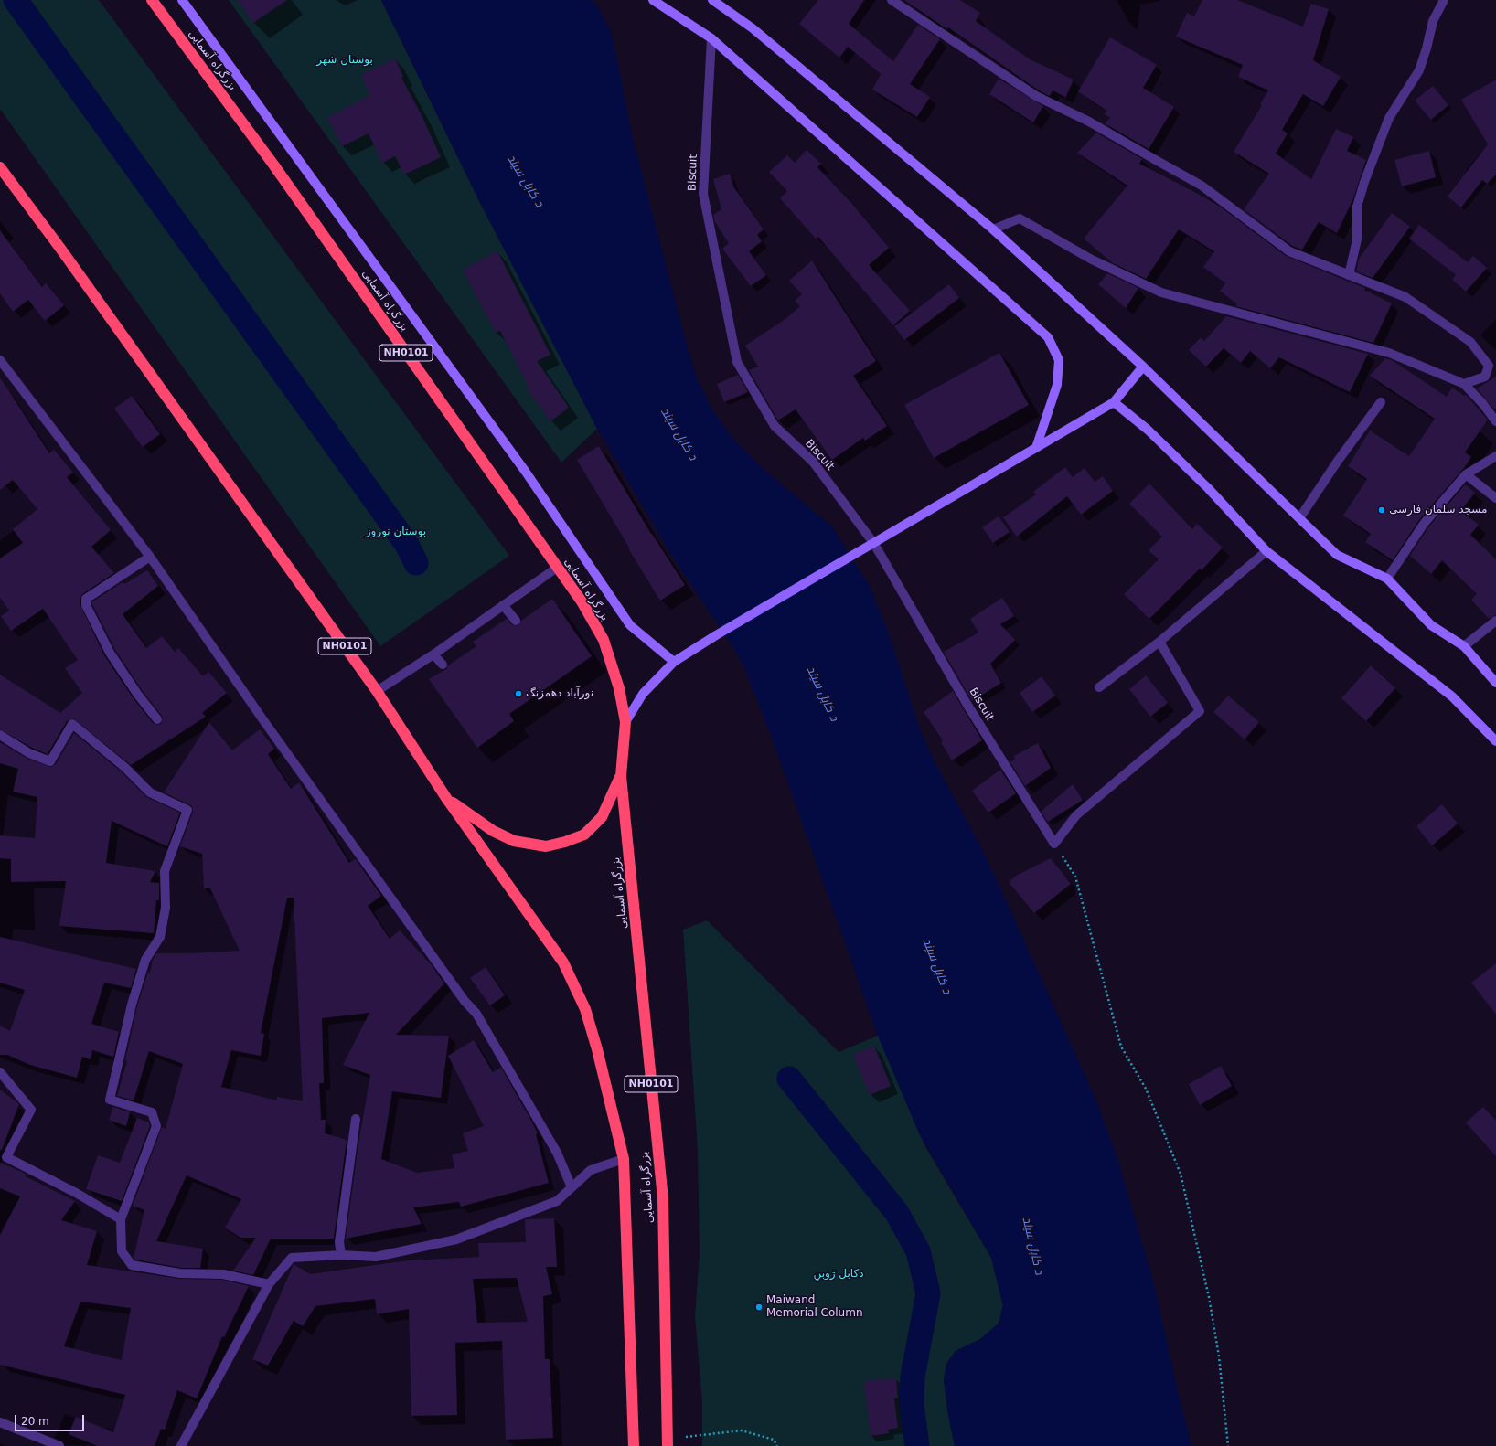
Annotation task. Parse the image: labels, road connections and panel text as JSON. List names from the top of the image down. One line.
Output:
{"streets":{"highway":["بزرگراه آسمایی","NH0101"],"street":["Biscuit"]},"crossings":[["بزرگراه آسمایی","NH0101"]],"water":["د کابل سيند"],"parks":["بوستان شهر","بوستان نوروز","دکابل ژوبڼ"],"places":["مسجد سلمان فارسی","نورآباد دهمزنگ","Maiwand Memorial Column"],"scale_bar":"20 m"}
